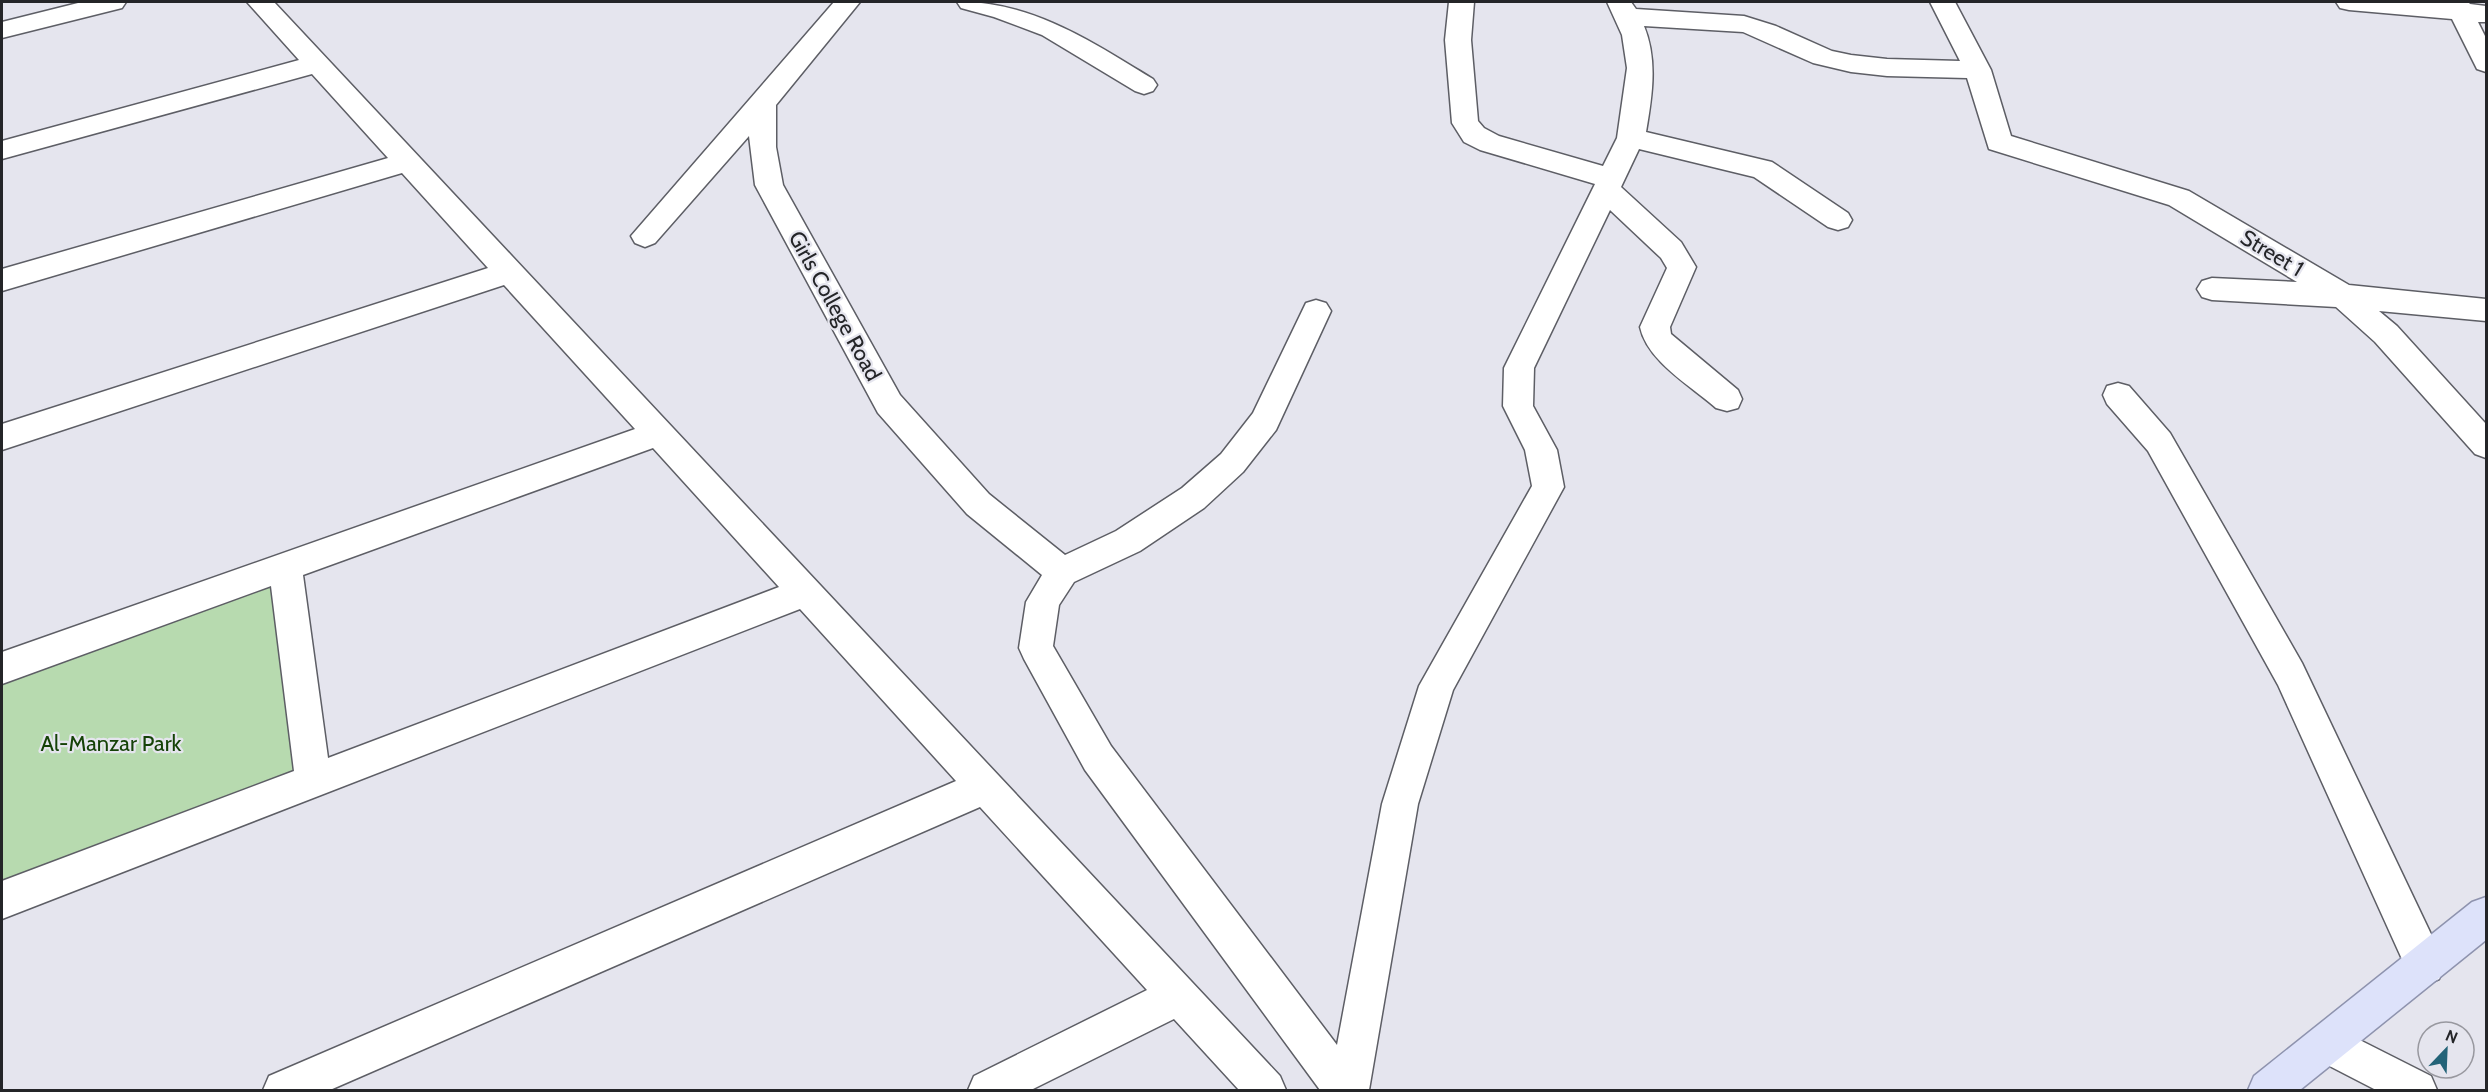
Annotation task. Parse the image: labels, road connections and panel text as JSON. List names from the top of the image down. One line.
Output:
{"streets":{"street":["Street 1","Girls College Road"]},"parks":["Al-Manzar Park"],"north":"top right"}
